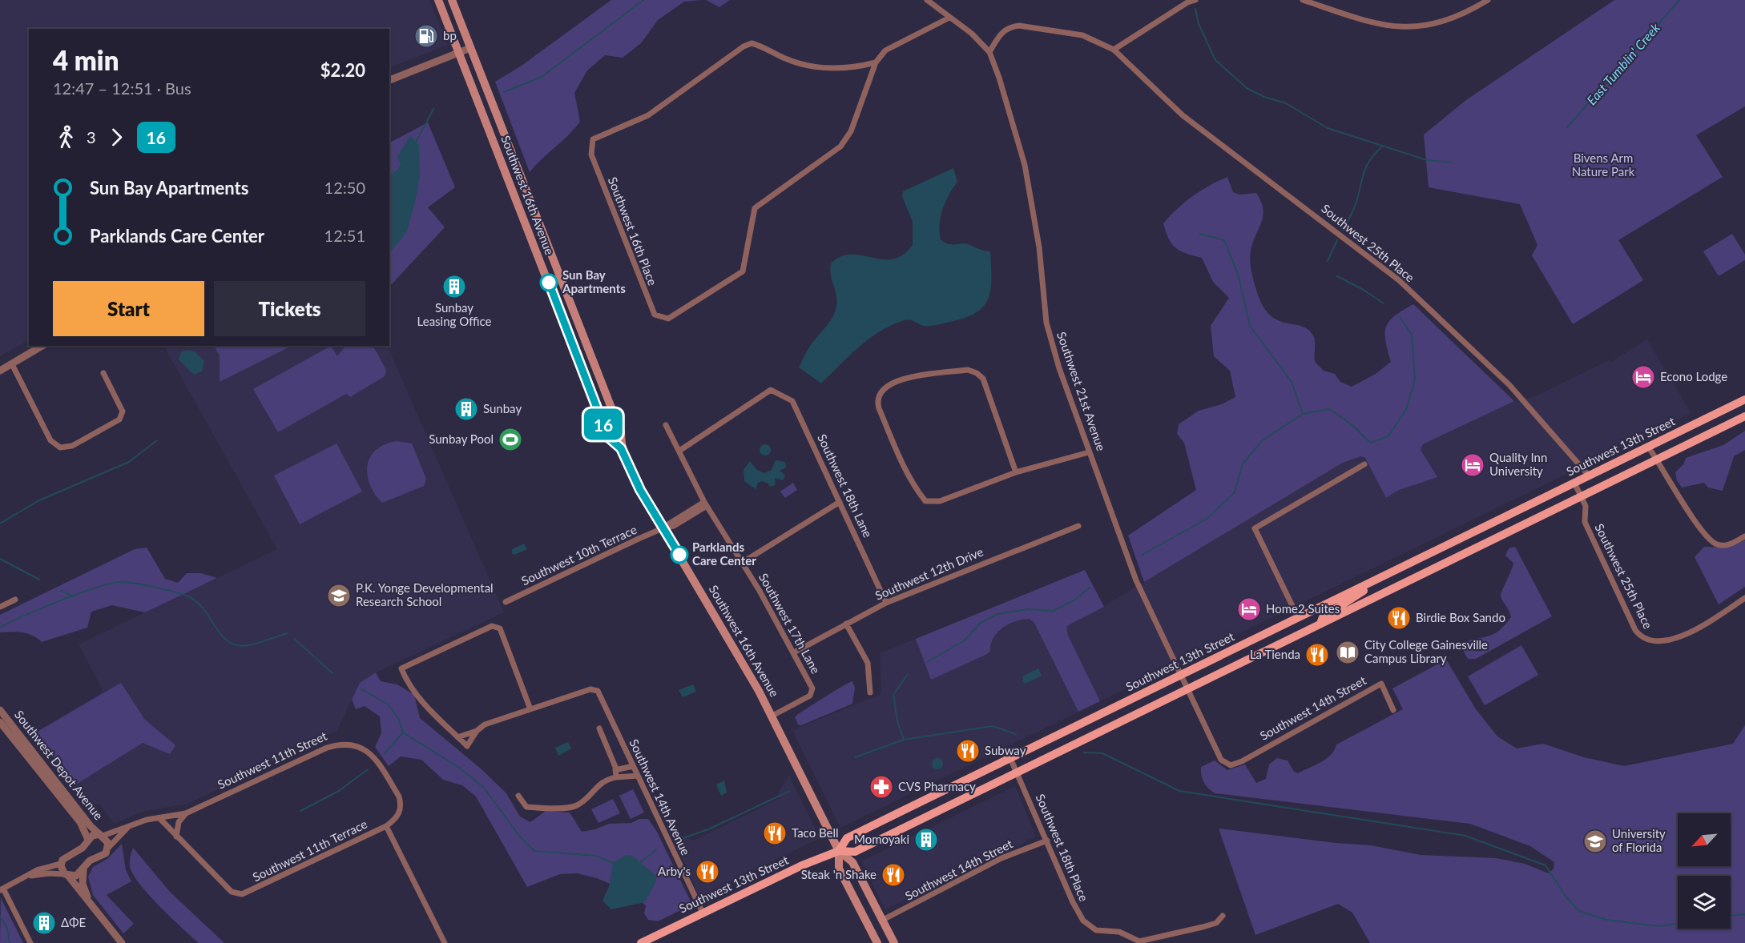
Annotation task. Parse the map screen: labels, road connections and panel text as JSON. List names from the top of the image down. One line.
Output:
{"streets":{"main road":["Southwest 16th Avenue","Southwest 13th Street"],"street":["Southwest 16th Place","Southwest 25th Place","Southwest 21st Avenue","Southwest 18th Lane","Southwest 10th Terrace","Southwest 12th Drive","Southwest 17th Lane","Southwest 14th Street","Southwest 11th Street","Southwest Depot Avenue","Southwest 14th Avenue","Southwest 18th Place","Southwest 11th Terrace"]},"crossings":[["Southwest 16th Avenue","Southwest 13th Street"],["Southwest 16th Avenue","Southwest 10th Terrace"],["Southwest 16th Avenue","Southwest 17th Lane"],["Southwest 16th Avenue","Southwest 14th Street"],["Southwest 25th Place","Southwest 21st Avenue"],["Southwest 25th Place","Southwest 13th Street"],["Southwest 21st Avenue","Southwest 13th Street"],["Southwest 21st Avenue","Southwest 14th Street"],["Southwest 13th Street","Southwest 14th Avenue"],["Southwest 13th Street","Southwest 18th Place"],["Southwest 18th Lane","Southwest 12th Drive"],["Southwest 18th Lane","Southwest 17th Lane"],["Southwest 10th Terrace","Southwest 17th Lane"],["Southwest 12th Drive","Southwest 17th Lane"],["Southwest 14th Street","Southwest 18th Place"],["Southwest 11th Street","Southwest Depot Avenue"],["Southwest 11th Street","Southwest 11th Terrace"]],"water":["East Tumblin' Creek"],"parks":["Bivens Arm Nature Park"],"places":{"fuel station":["bp"],"other":["Sun Bay Apartments","Parklands Care Center"],"building":["Sunbay Leasing Office","Sunbay","Momoyaki","ΔΦΕ"],"hotel":["Econo Lodge","Quality Inn University","Home2 Suites"],"sports":["Sunbay Pool"],"school or university":["P.K. Yonge Developmental Research School","University of Florida"],"restaurant":["Birdie Box Sando","La Tienda","Subway","Taco Bell","Arby's","Steak 'n Shake"],"library":["City College Gainesville Campus Library"],"pharmacy":["CVS Pharmacy"]},"lines":["bus line 16"],"north":"bottom left","page":{"on_map":"16","heading":["4 min","12:47 – 12:51 · Bus","$2.20"],"legs":["3","16"],"list":[{"name":"Sun Bay Apartments","value":"12:50"},{"name":"Parklands Care Center","value":"12:51"}],"buttons":["Start","Tickets"]}}
